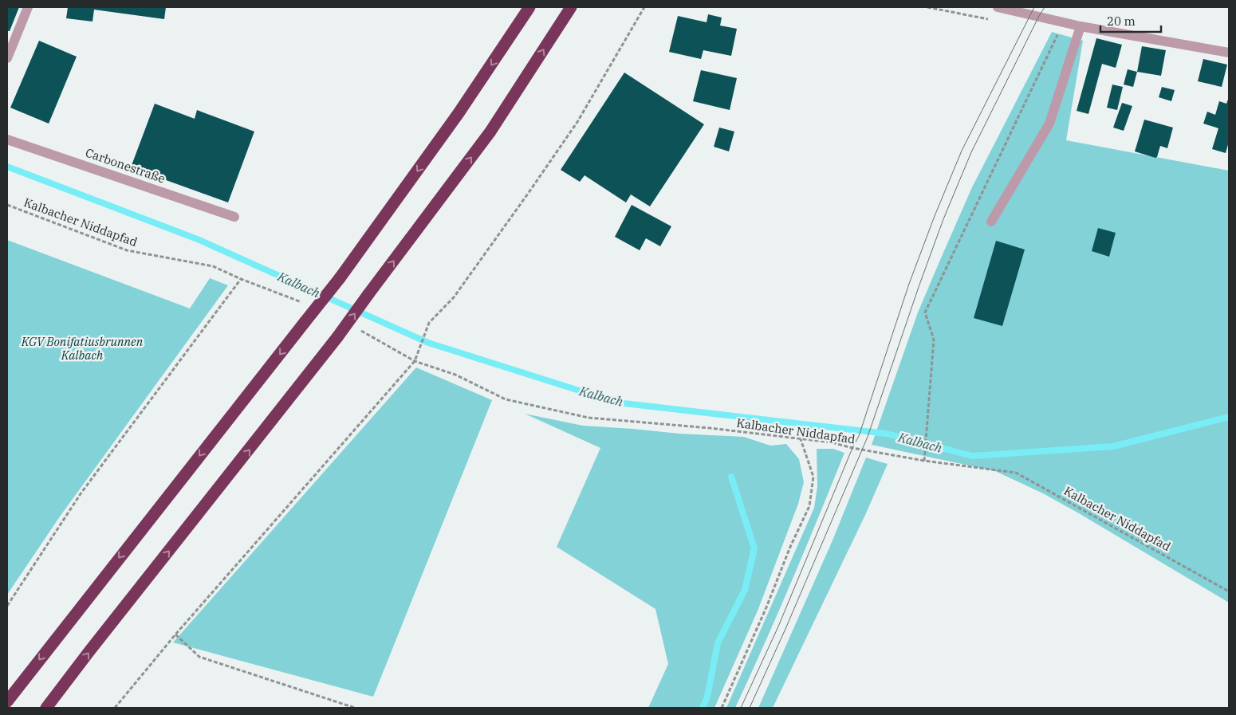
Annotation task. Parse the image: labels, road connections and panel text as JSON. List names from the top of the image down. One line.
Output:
{"streets":{"street":["Carbonestraße"],"path":["Kalbacher Niddapfad"]},"water":["Kalbach"],"parks":["KGV Bonifatiusbrunnen Kalbach"],"scale_bar":"20 m"}
